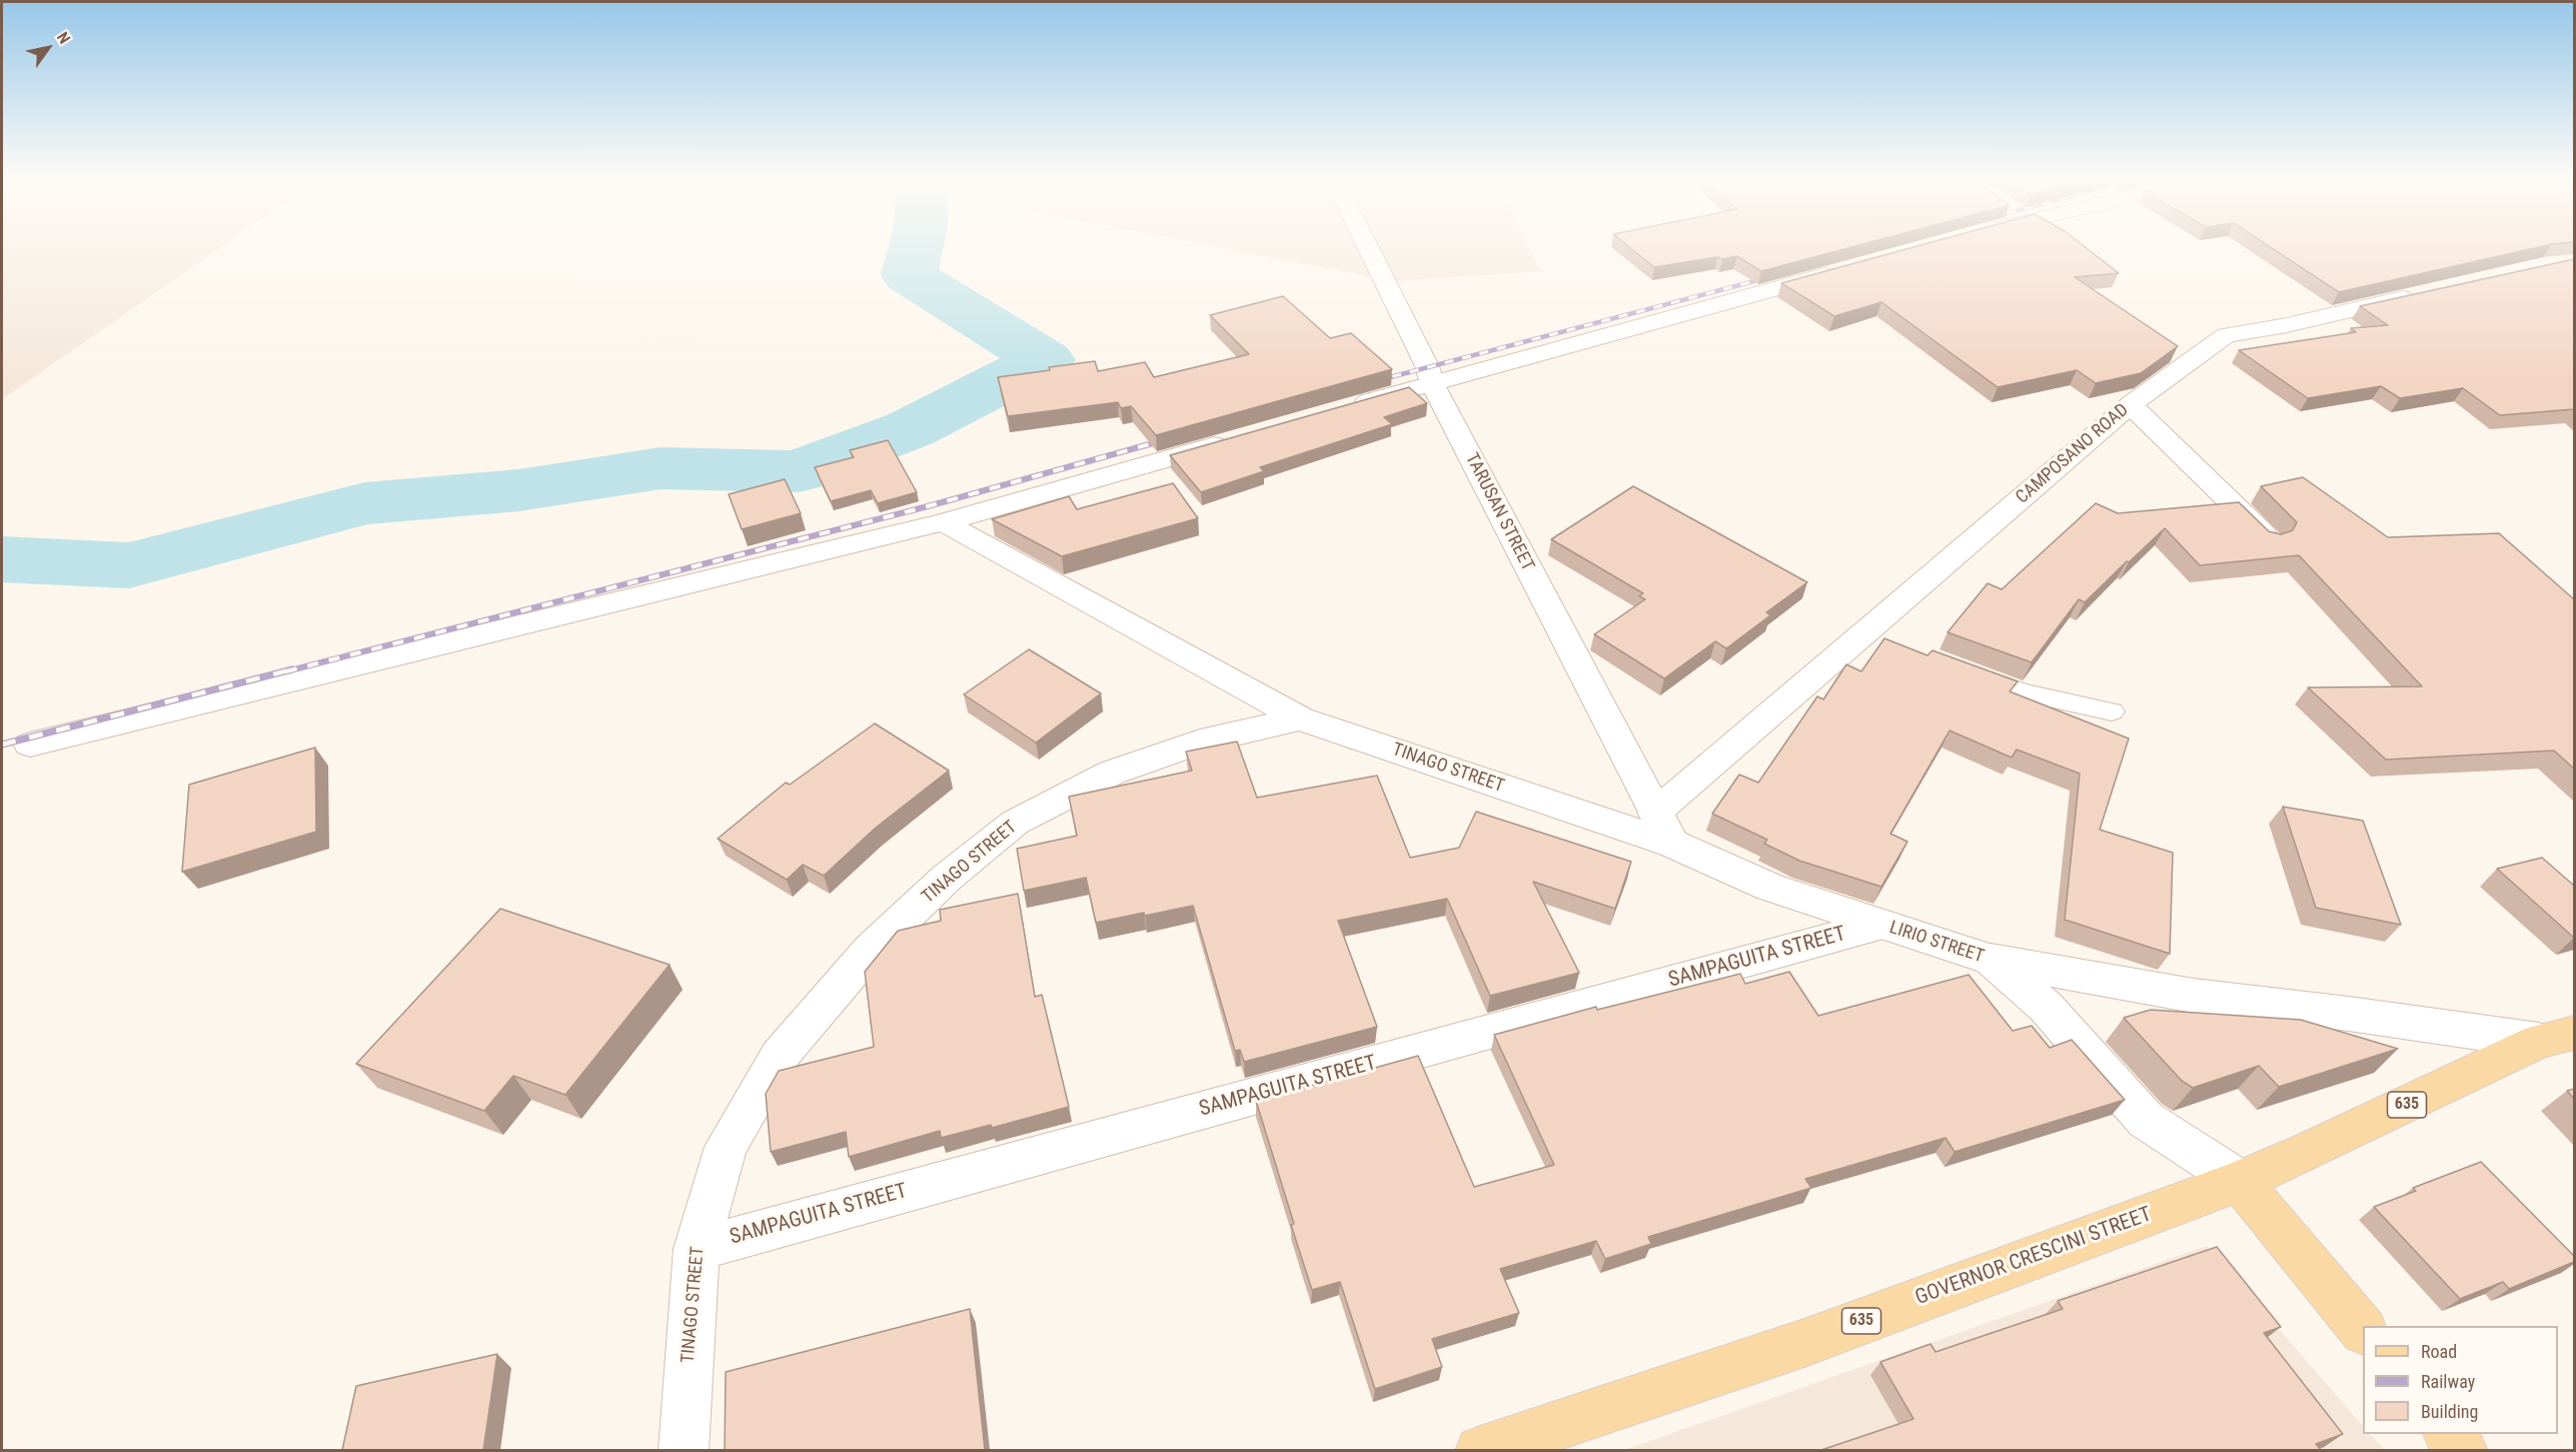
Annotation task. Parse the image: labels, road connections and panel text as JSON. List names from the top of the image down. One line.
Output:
{"streets":{"main road":["635","GOVERNOR CRESCINI STREET"],"street":["CAMPOSANO ROAD","TARUSAN STREET","TINAGO STREET","LIRIO STREET","SAMPAGUITA STREET"]},"crossings":[["CAMPOSANO ROAD","TARUSAN STREET"],["CAMPOSANO ROAD","TINAGO STREET"],["CAMPOSANO ROAD","LIRIO STREET"],["TARUSAN STREET","TINAGO STREET"],["TARUSAN STREET","LIRIO STREET"],["TINAGO STREET","LIRIO STREET"],["TINAGO STREET","SAMPAGUITA STREET"],["LIRIO STREET","SAMPAGUITA STREET"],["LIRIO STREET","GOVERNOR CRESCINI STREET"]],"legend":["Road","Railway","Building"],"north":"top right"}
